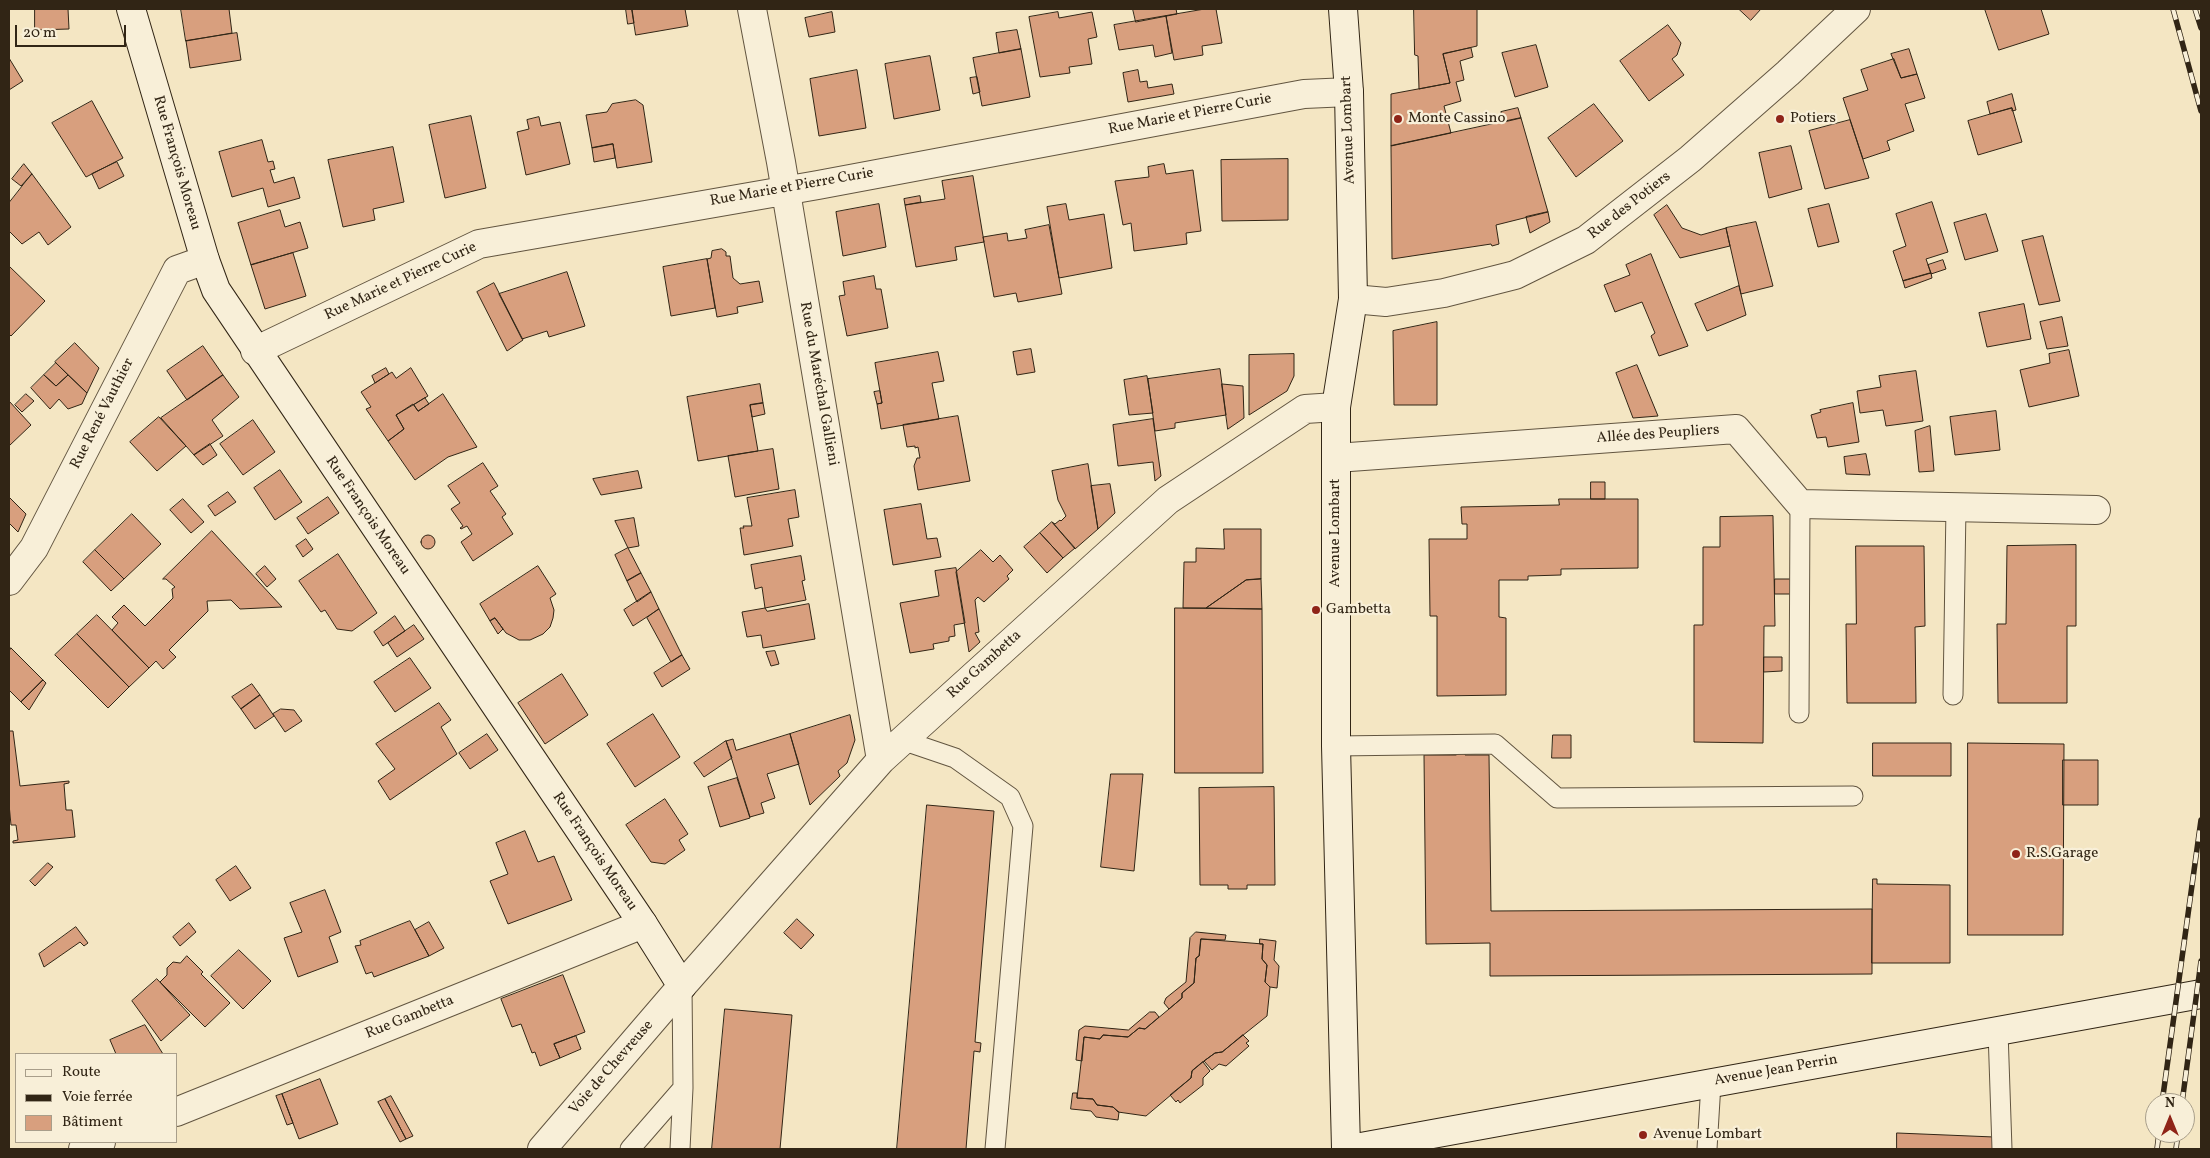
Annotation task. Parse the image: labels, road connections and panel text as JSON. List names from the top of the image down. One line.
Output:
{"streets":{"street":["Rue Marie et Pierre Curie","Avenue Lombart","Rue François Moreau","Rue des Potiers","Rue du Maréchal Gallieni","Rue René Vauthier","Allée des Peupliers","Rue Gambetta","Voie de Chevreuse","Avenue Jean Perrin"]},"crossings":[["Rue Marie et Pierre Curie","Avenue Lombart"],["Rue Marie et Pierre Curie","Rue François Moreau"],["Rue Marie et Pierre Curie","Rue du Maréchal Gallieni"],["Avenue Lombart","Rue des Potiers"],["Avenue Lombart","Allée des Peupliers"],["Avenue Lombart","Rue Gambetta"],["Rue François Moreau","Rue René Vauthier"],["Rue François Moreau","Rue Gambetta"],["Rue François Moreau","Voie de Chevreuse"],["Rue du Maréchal Gallieni","Rue Gambetta"],["Rue Gambetta","Voie de Chevreuse"]],"places":["Monte Cassino","Potiers","Gambetta","R.S.Garage","Avenue Lombart"],"legend":["Route","Voie ferrée","Bâtiment"],"scale_bar":"20 m","north":"top"}
